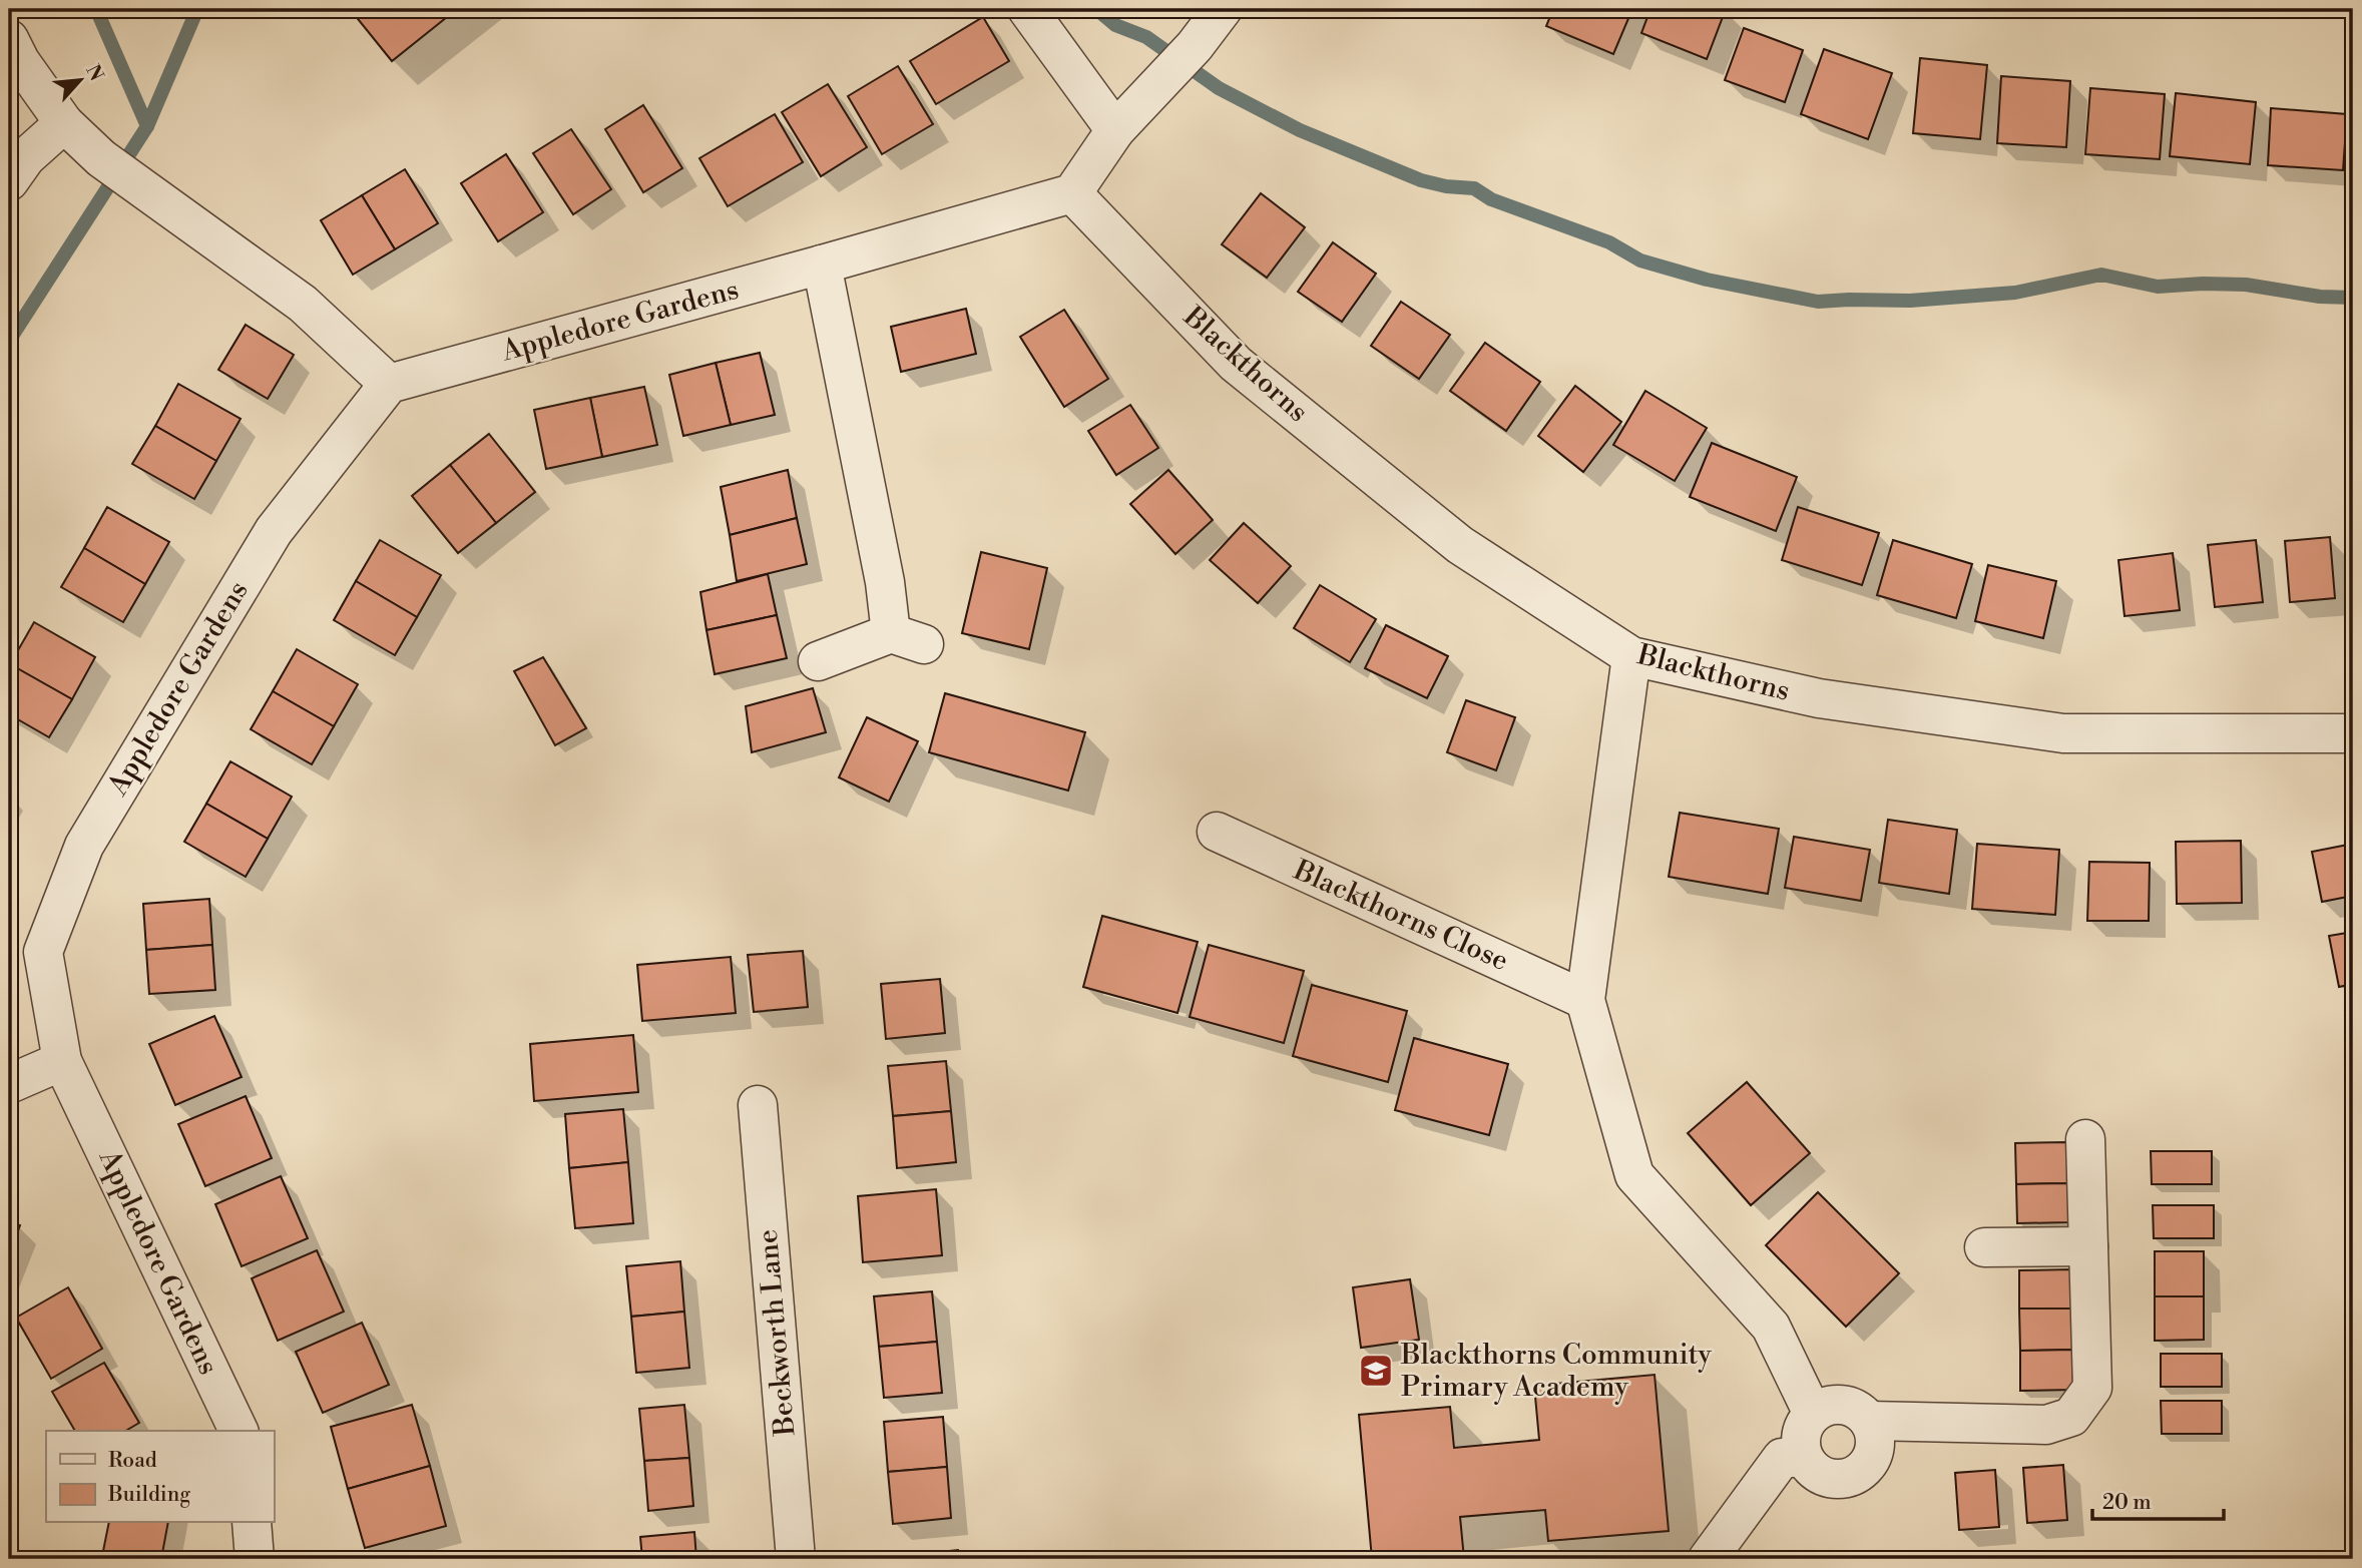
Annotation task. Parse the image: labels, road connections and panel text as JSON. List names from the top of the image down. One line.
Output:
{"streets":{"street":["Appledore Gardens","Blackthorns","Blackthorns Close","Beckworth Lane"]},"crossings":[["Appledore Gardens","Blackthorns"]],"places":{"school or university":["Blackthorns Community Primary Academy"]},"legend":["Road","Building"],"scale_bar":"20 m","north":"top right"}
